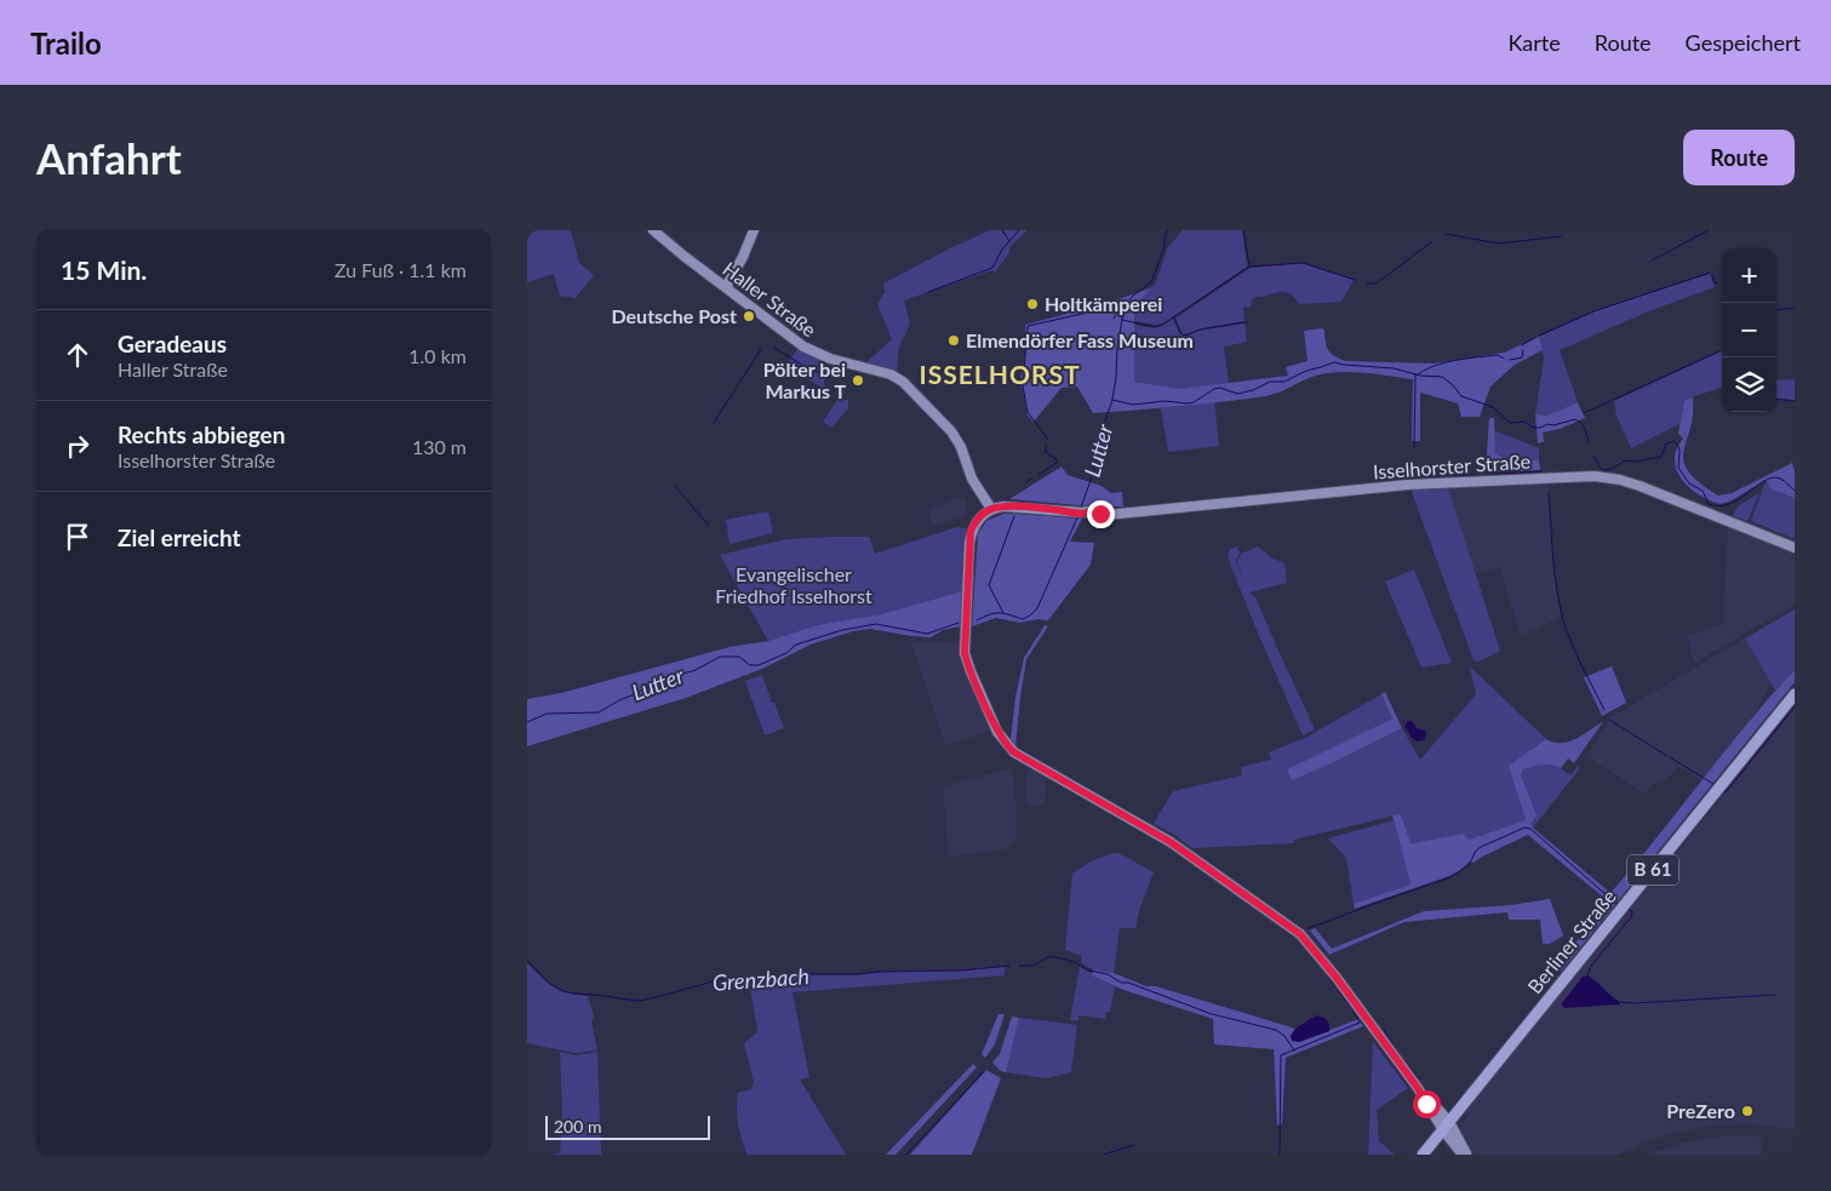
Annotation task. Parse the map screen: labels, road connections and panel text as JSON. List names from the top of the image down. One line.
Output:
{"streets":{"main road":["B 61","Berliner Straße"],"street":["Haller Straße","Isselhorster Straße"]},"crossings":[["Haller Straße","Isselhorster Straße"]],"districts":["ISSELHORST"],"water":["Lutter","Grenzbach"],"parks":["Evangelischer Friedhof Isselhorst"],"places":["Holtkämperei","Deutsche Post","Elmendörfer Fass Museum","Pölter bei Markus T","PreZero"],"scale_bar":"200 m","page":{"header":"Trailo","nav":["Karte","Route","Gespeichert"],"buttons":"Route","title":"Anfahrt","heading":["15 Min.","Zu Fuß · 1.1 km"],"map_buttons":["+","−"],"list":[["Geradeaus","Haller Straße","1.0 km"],["Rechts abbiegen","Isselhorster Straße","130 m"],"Ziel erreicht"],"scale":"200 m"}}
